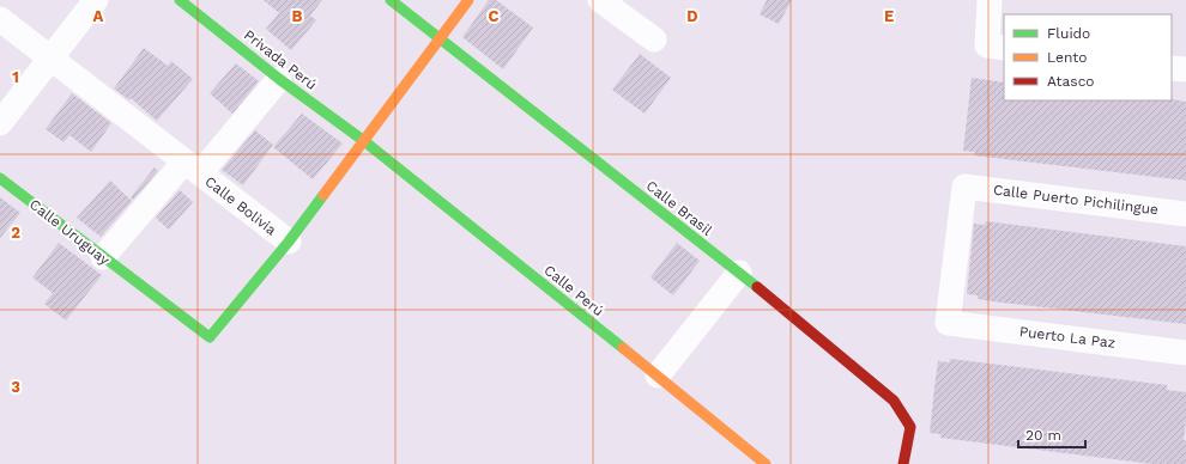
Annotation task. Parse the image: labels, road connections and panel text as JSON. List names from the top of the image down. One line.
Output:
{"streets":{"street":["Privada Perú","Calle Puerto Pichilingue","Calle Bolivia","Calle Brasil","Calle Uruguay","Calle Perú","Puerto La Paz"]},"crossings":[["Privada Perú","Calle Bolivia"],["Privada Perú","Calle Perú"],["Calle Puerto Pichilingue","Puerto La Paz"],["Calle Bolivia","Calle Brasil"],["Calle Bolivia","Calle Uruguay"],["Calle Bolivia","Calle Perú"]],"legend":["Fluido","Lento","Atasco"],"scale_bar":"20 m","grid":{"columns":["A","B","C","D","E"],"rows":["1","2","3"]}}
